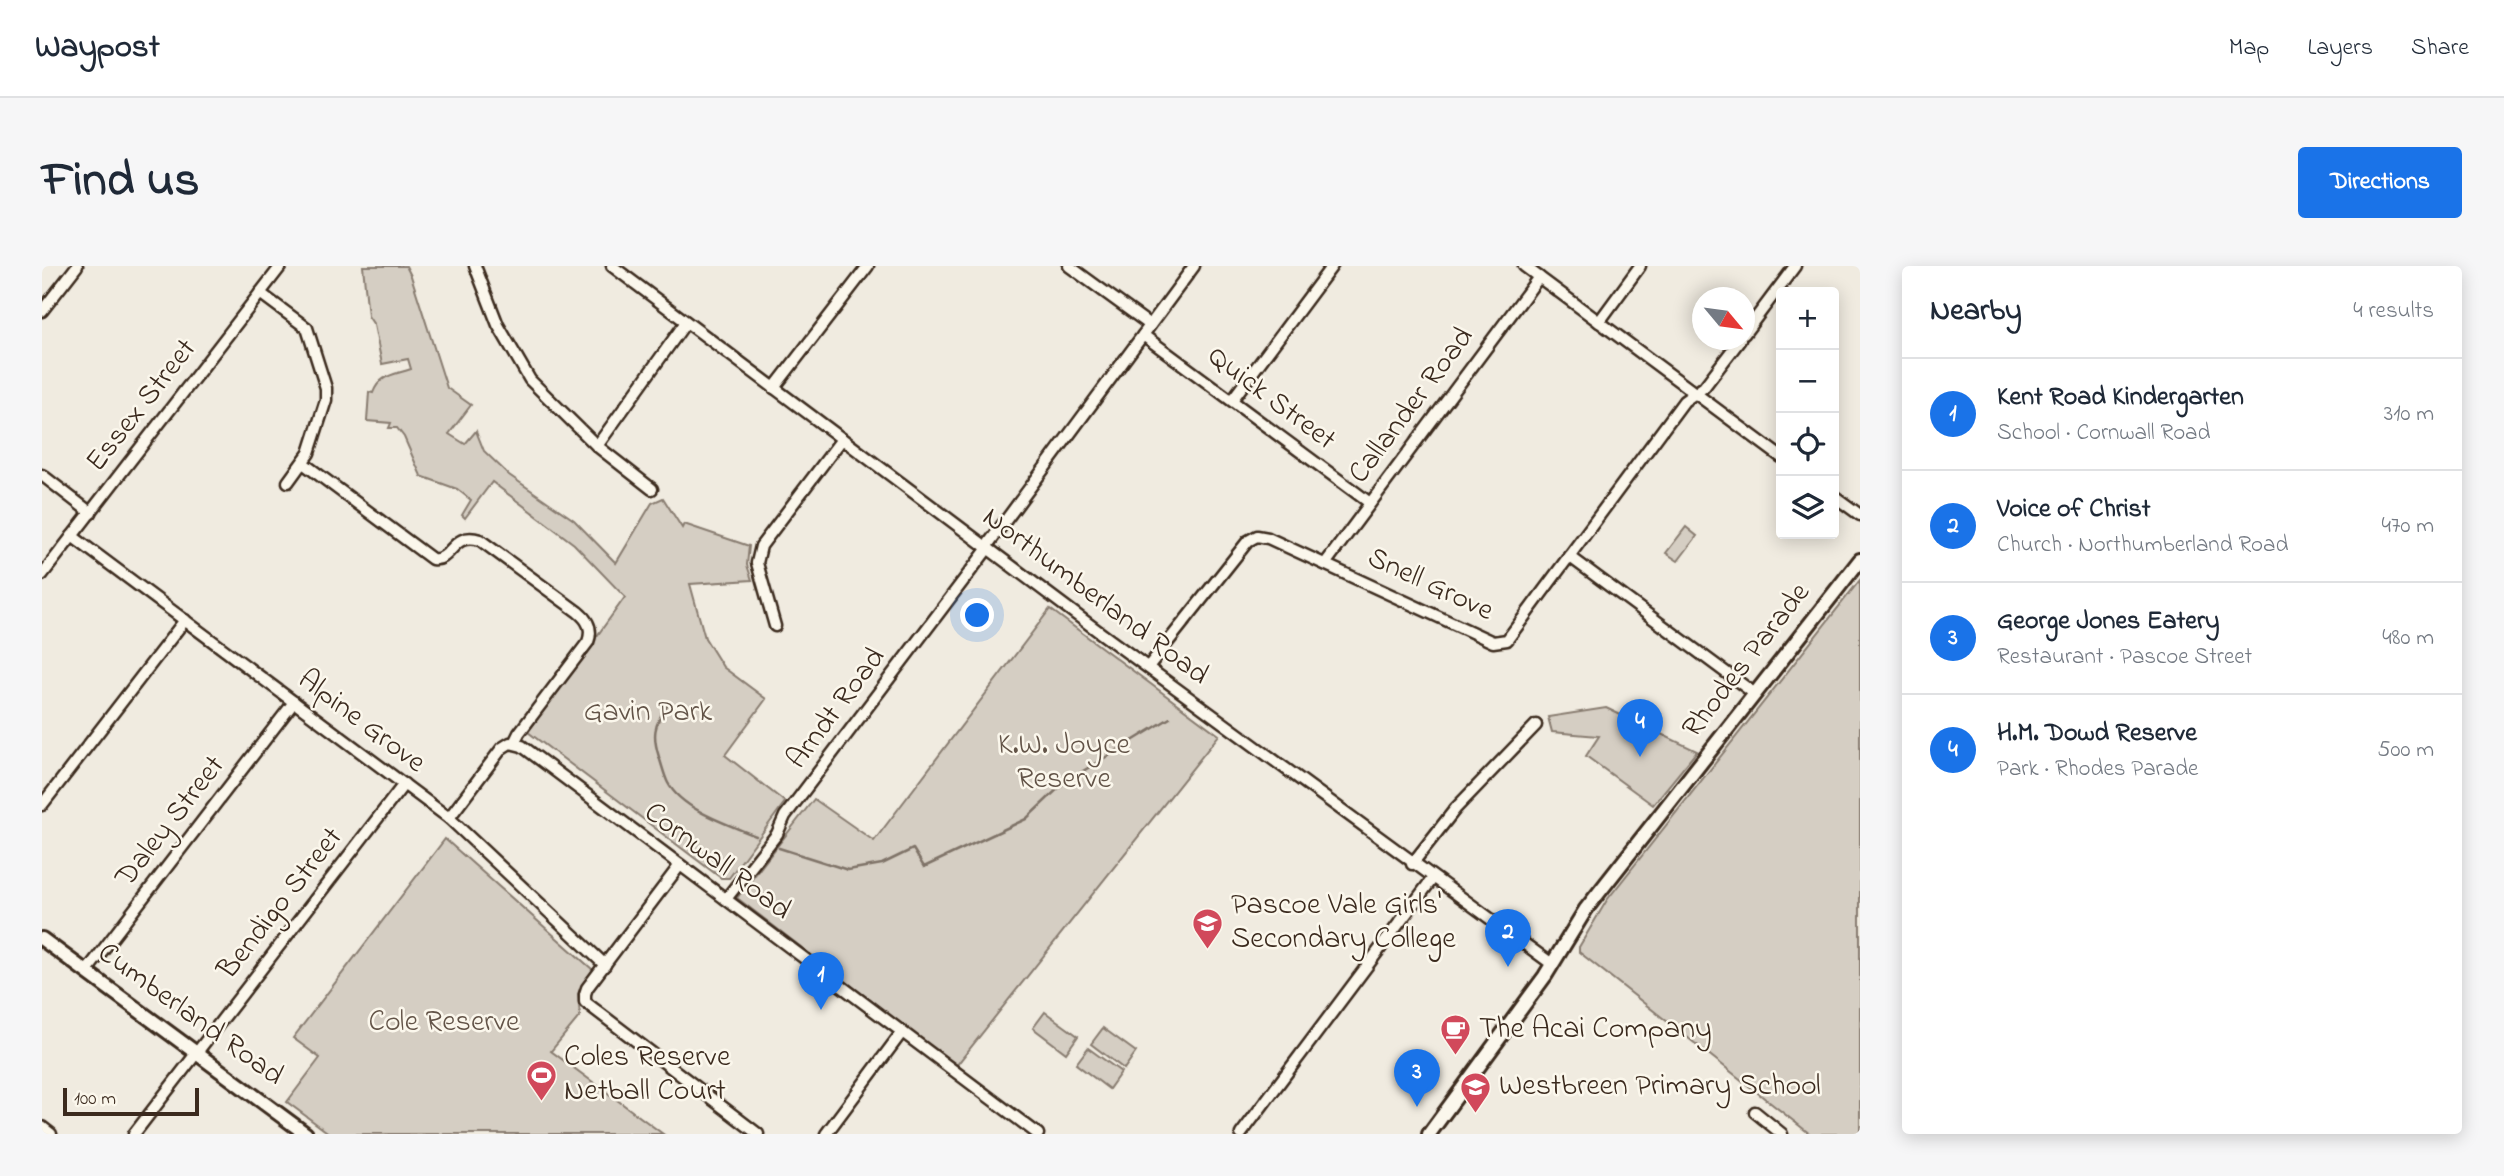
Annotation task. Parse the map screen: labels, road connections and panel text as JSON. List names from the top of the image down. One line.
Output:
{"streets":{"main road":["Rhodes Parade","Cumberland Road"],"street":["Quick Street","Essex Street","Callander Road","Snell Grove","Northumberland Road","Arndt Road","Alpine Grove","Daley Street","Cornwall Road","Bendigo Street"]},"crossings":[["Quick Street","Callander Road"],["Quick Street","Arndt Road"],["Essex Street","Alpine Grove"],["Callander Road","Snell Grove"],["Snell Grove","Northumberland Road"],["Northumberland Road","Rhodes Parade"],["Northumberland Road","Arndt Road"],["Arndt Road","Cornwall Road"],["Alpine Grove","Daley Street"],["Alpine Grove","Bendigo Street"],["Daley Street","Cumberland Road"],["Bendigo Street","Cumberland Road"]],"parks":["Gavin Park","K.W. Joyce Reserve","Cole Reserve"],"places":{"school or university":["Pascoe Vale Girls' Secondary College","Westbreen Primary School"],"cafe":["The Acai Company"],"sports":["Coles Reserve Netball Court"]},"scale_bar":"100 m","north":"bottom right","page":{"header":"Waypost","nav":["Map","Layers","Share"],"title":"Find us","buttons":"Directions","heading":["Nearby","4 results"],"map_buttons":["+","−"],"list":[{"mark":"1","name":"Kent Road Kindergarten","note":"School · Cornwall Road","value":"310 m"},{"mark":"2","name":"Voice of Christ","note":"Church · Northumberland Road","value":"470 m"},{"mark":"3","name":"George Jones Eatery","note":"Restaurant · Pascoe Street","value":"480 m"},{"mark":"4","name":"H.M. Dowd Reserve","note":"Park · Rhodes Parade","value":"500 m"}],"pins":["4","2","1","3"],"scale":"100 m"}}
